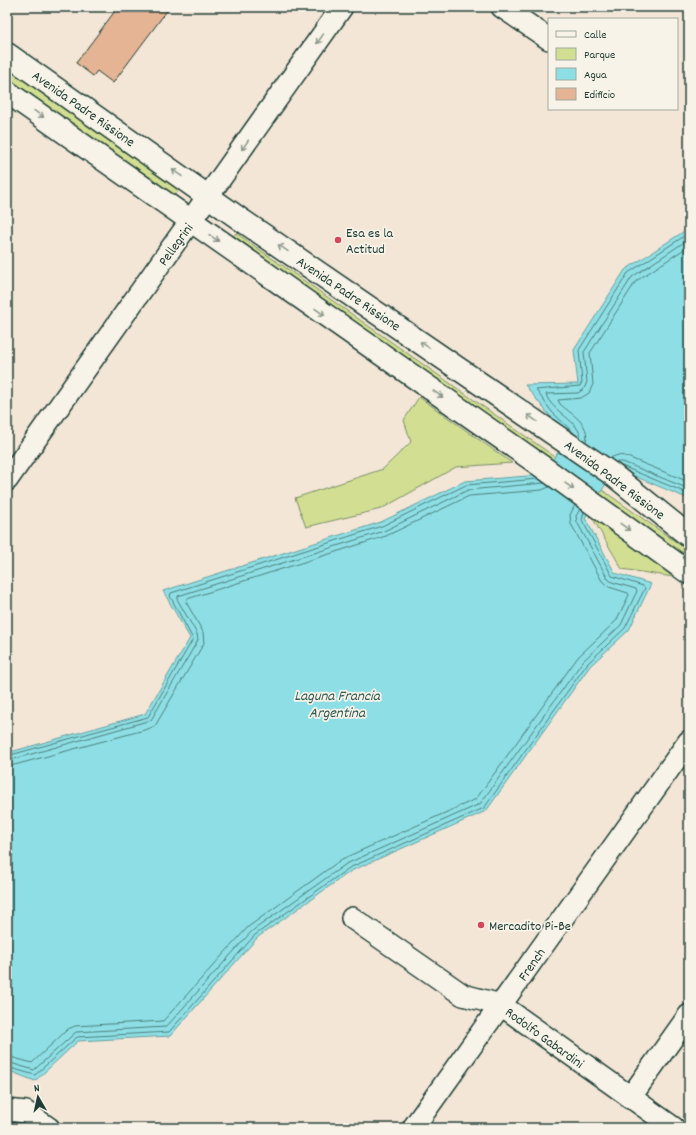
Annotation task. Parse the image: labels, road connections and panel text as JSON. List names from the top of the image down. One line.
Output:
{"streets":{"main road":["Avenida Padre Rissione"],"street":["Pellegrini","French","Rodolfo Gabardini"]},"crossings":[["Avenida Padre Rissione","Pellegrini"],["French","Rodolfo Gabardini"]],"one_way":["Pellegrini"],"water":["Laguna Francia Argentina"],"places":["Esa es la Actitud","Mercadito Pi-Be"],"legend":["Calle","Parque","Agua","Edificio"],"north":"top"}
